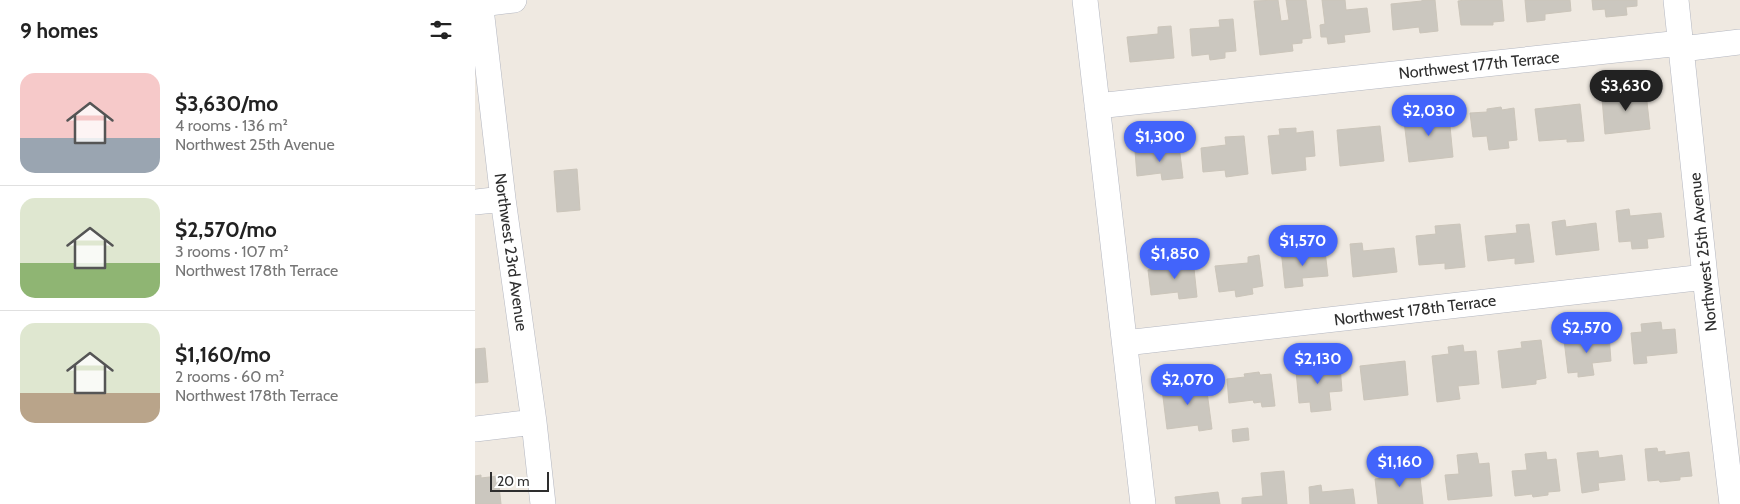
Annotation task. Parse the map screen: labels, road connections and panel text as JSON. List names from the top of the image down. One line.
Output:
{"streets":{"street":["Northwest 177th Terrace","Northwest 23rd Avenue","Northwest 25th Avenue","Northwest 178th Terrace"]},"crossings":[["Northwest 177th Terrace","Northwest 25th Avenue"],["Northwest 25th Avenue","Northwest 178th Terrace"]],"scale_bar":"20 m","page":{"heading":"9 homes","list":[{"name":"$3,630/mo","note":"4 rooms · 136 m² · Northwest 25th Avenue"},{"name":"$2,570/mo","note":"3 rooms · 107 m² · Northwest 178th Terrace"},{"name":"$1,160/mo","note":"2 rooms · 60 m² · Northwest 178th Terrace"}],"price":["$3,630","$2,030","$1,300","$1,570","$1,850","$2,570","$2,130","$2,070","$1,160"],"scale":"20 m"}}
